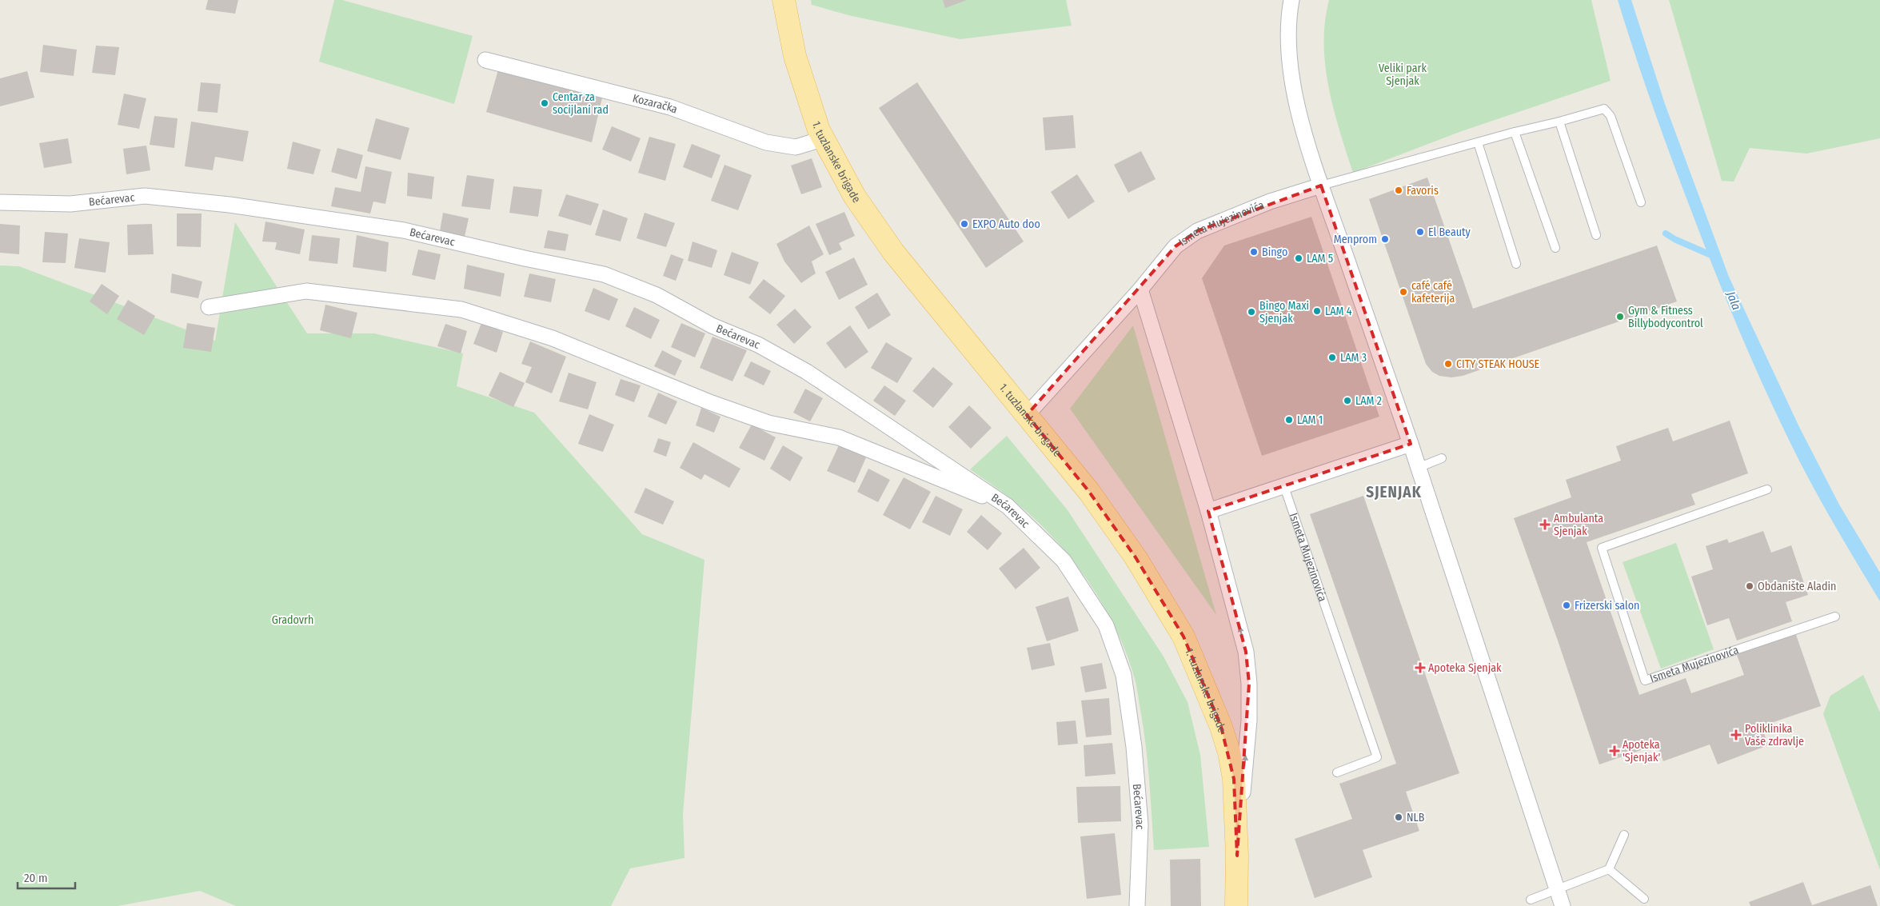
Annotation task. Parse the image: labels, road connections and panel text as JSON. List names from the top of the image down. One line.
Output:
{"streets":{"main road":["1. tuzlanske brigade"],"street":["Kozaračka","Bećarevac","Ismeta Mujezinovića"]},"crossings":[["Kozaračka","1. tuzlanske brigade"],["1. tuzlanske brigade","Ismeta Mujezinovića"]],"districts":["SJENJAK"],"water":["Jala"],"parks":["Veliki park Sjenjak","Gradovrh"],"places":{"other":["Centar za socijlani rad","Favoris","EXPO Auto doo","El Beauty","Menprom","Bingo","LAM 5","café café kafeterija","LAM 4","Bingo Maxi Sjenjak","Gym & Fitness Billybodycontrol","LAM 3","CITY STEAK HOUSE","LAM 2","LAM 1","Obdanište Aladin","Frizerski salon","NLB"],"health":["Ambulanta Sjenjak","Apoteka Sjenjak","Poliklinika Vaše zdravlje","Apoteka 'Sjenjak'"]},"scale_bar":"20 m"}
